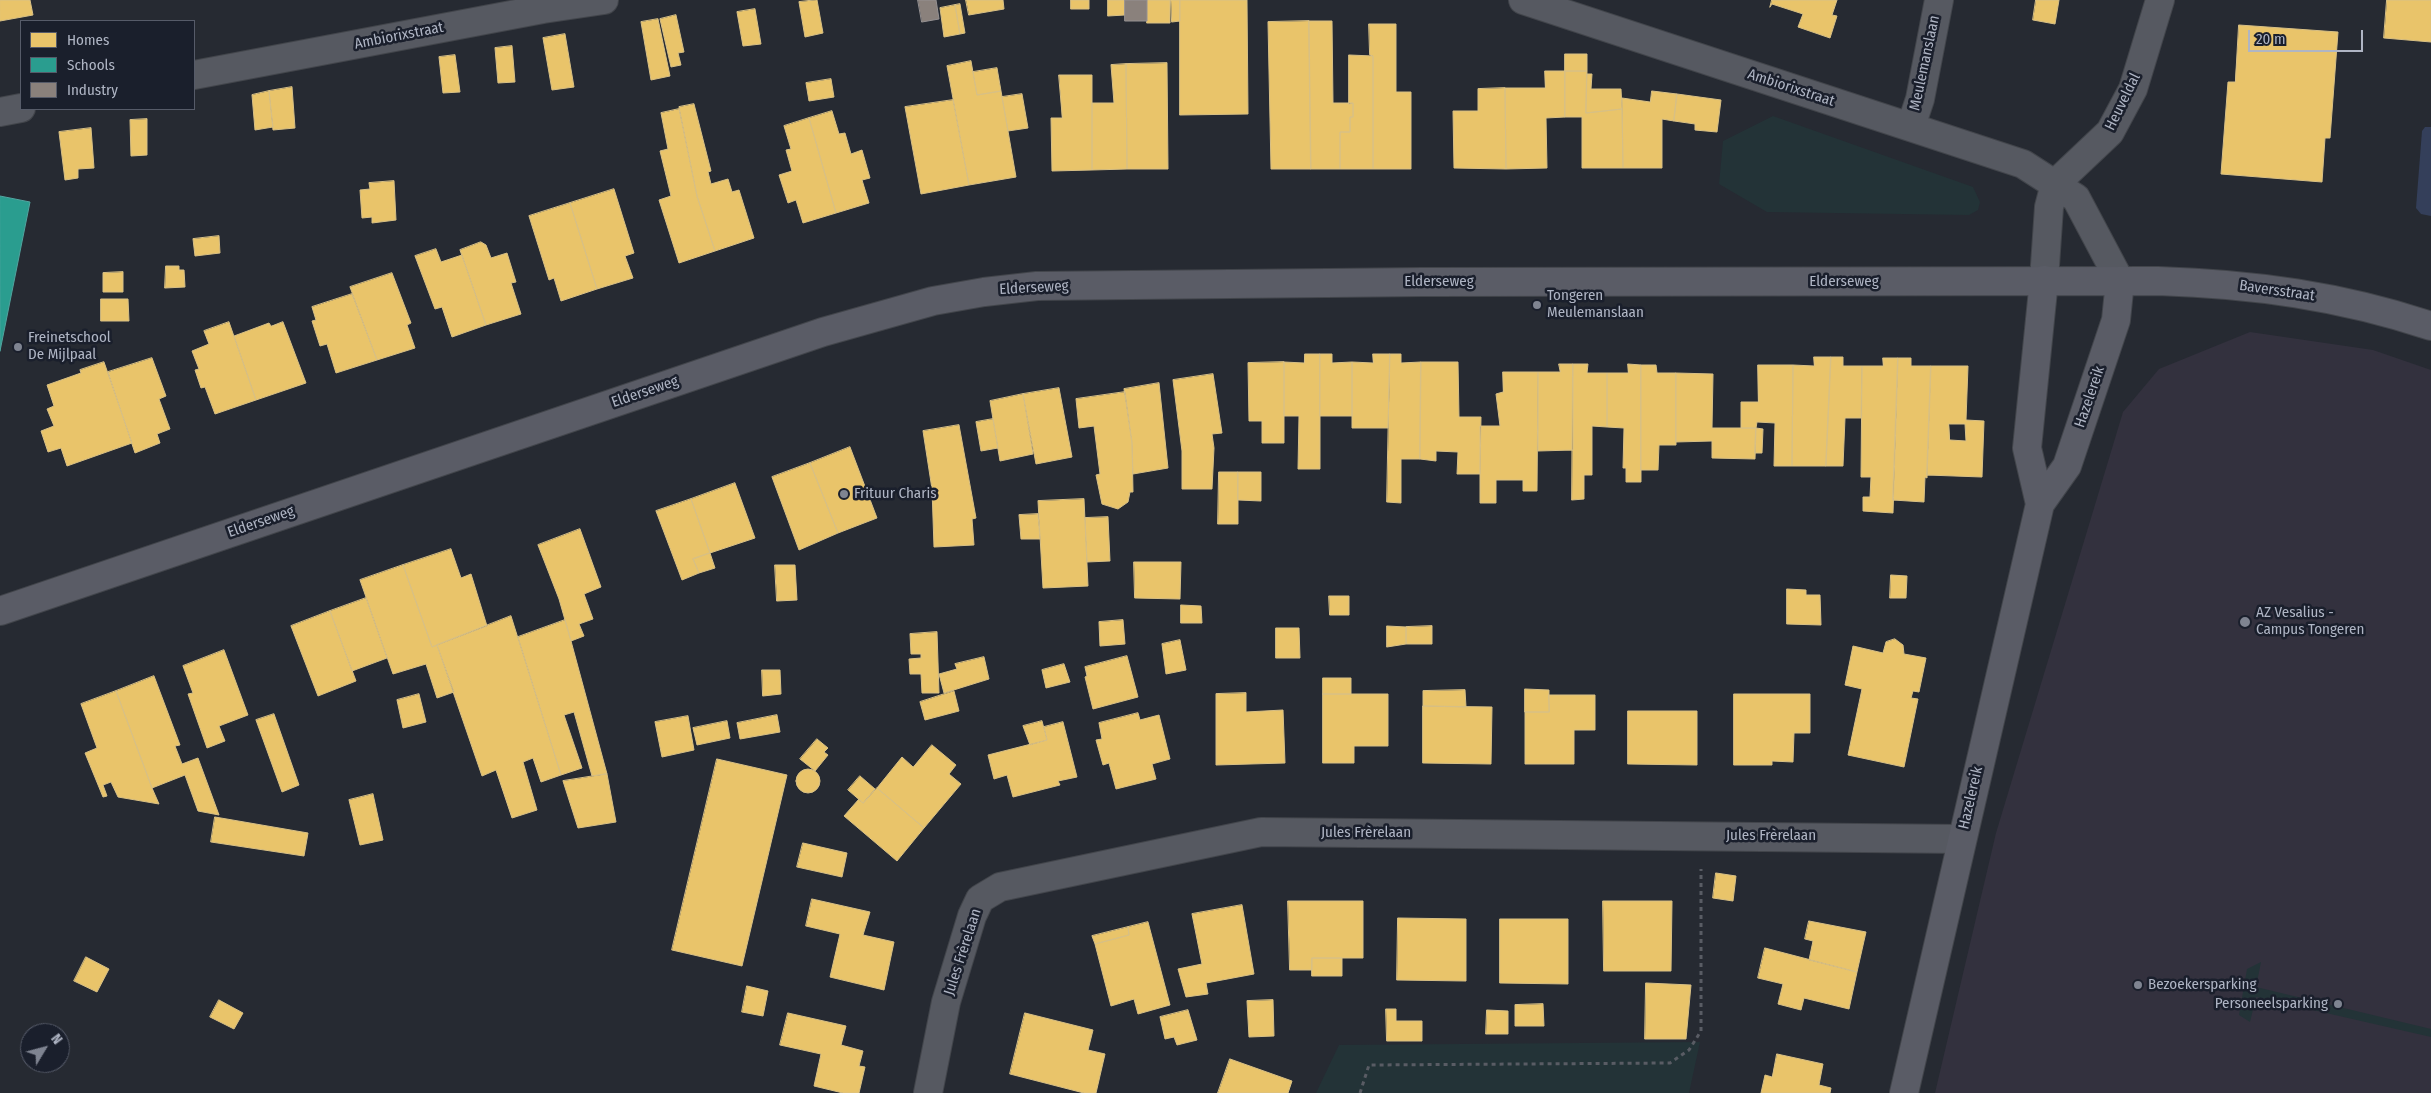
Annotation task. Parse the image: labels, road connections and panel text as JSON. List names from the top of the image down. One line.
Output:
{"streets":{"main road":["Elderseweg","Baversstraat","Hazelereik"],"street":["Ambiorixstraat","Meulemanslaan","Heuveldal","Jules Frèrelaan"]},"crossings":[["Ambiorixstraat","Meulemanslaan"],["Ambiorixstraat","Heuveldal"],["Ambiorixstraat","Elderseweg"],["Ambiorixstraat","Baversstraat"],["Ambiorixstraat","Hazelereik"],["Elderseweg","Baversstraat"],["Elderseweg","Hazelereik"],["Baversstraat","Hazelereik"],["Hazelereik","Jules Frèrelaan"]],"places":["Tongeren Meulemanslaan","Freinetschool De Mijlpaal","Frituur Charis","AZ Vesalius - Campus Tongeren","Bezoekersparking","Personeelsparking"],"legend":["Homes","Schools","Industry"],"scale_bar":"20 m","north":"top right"}
